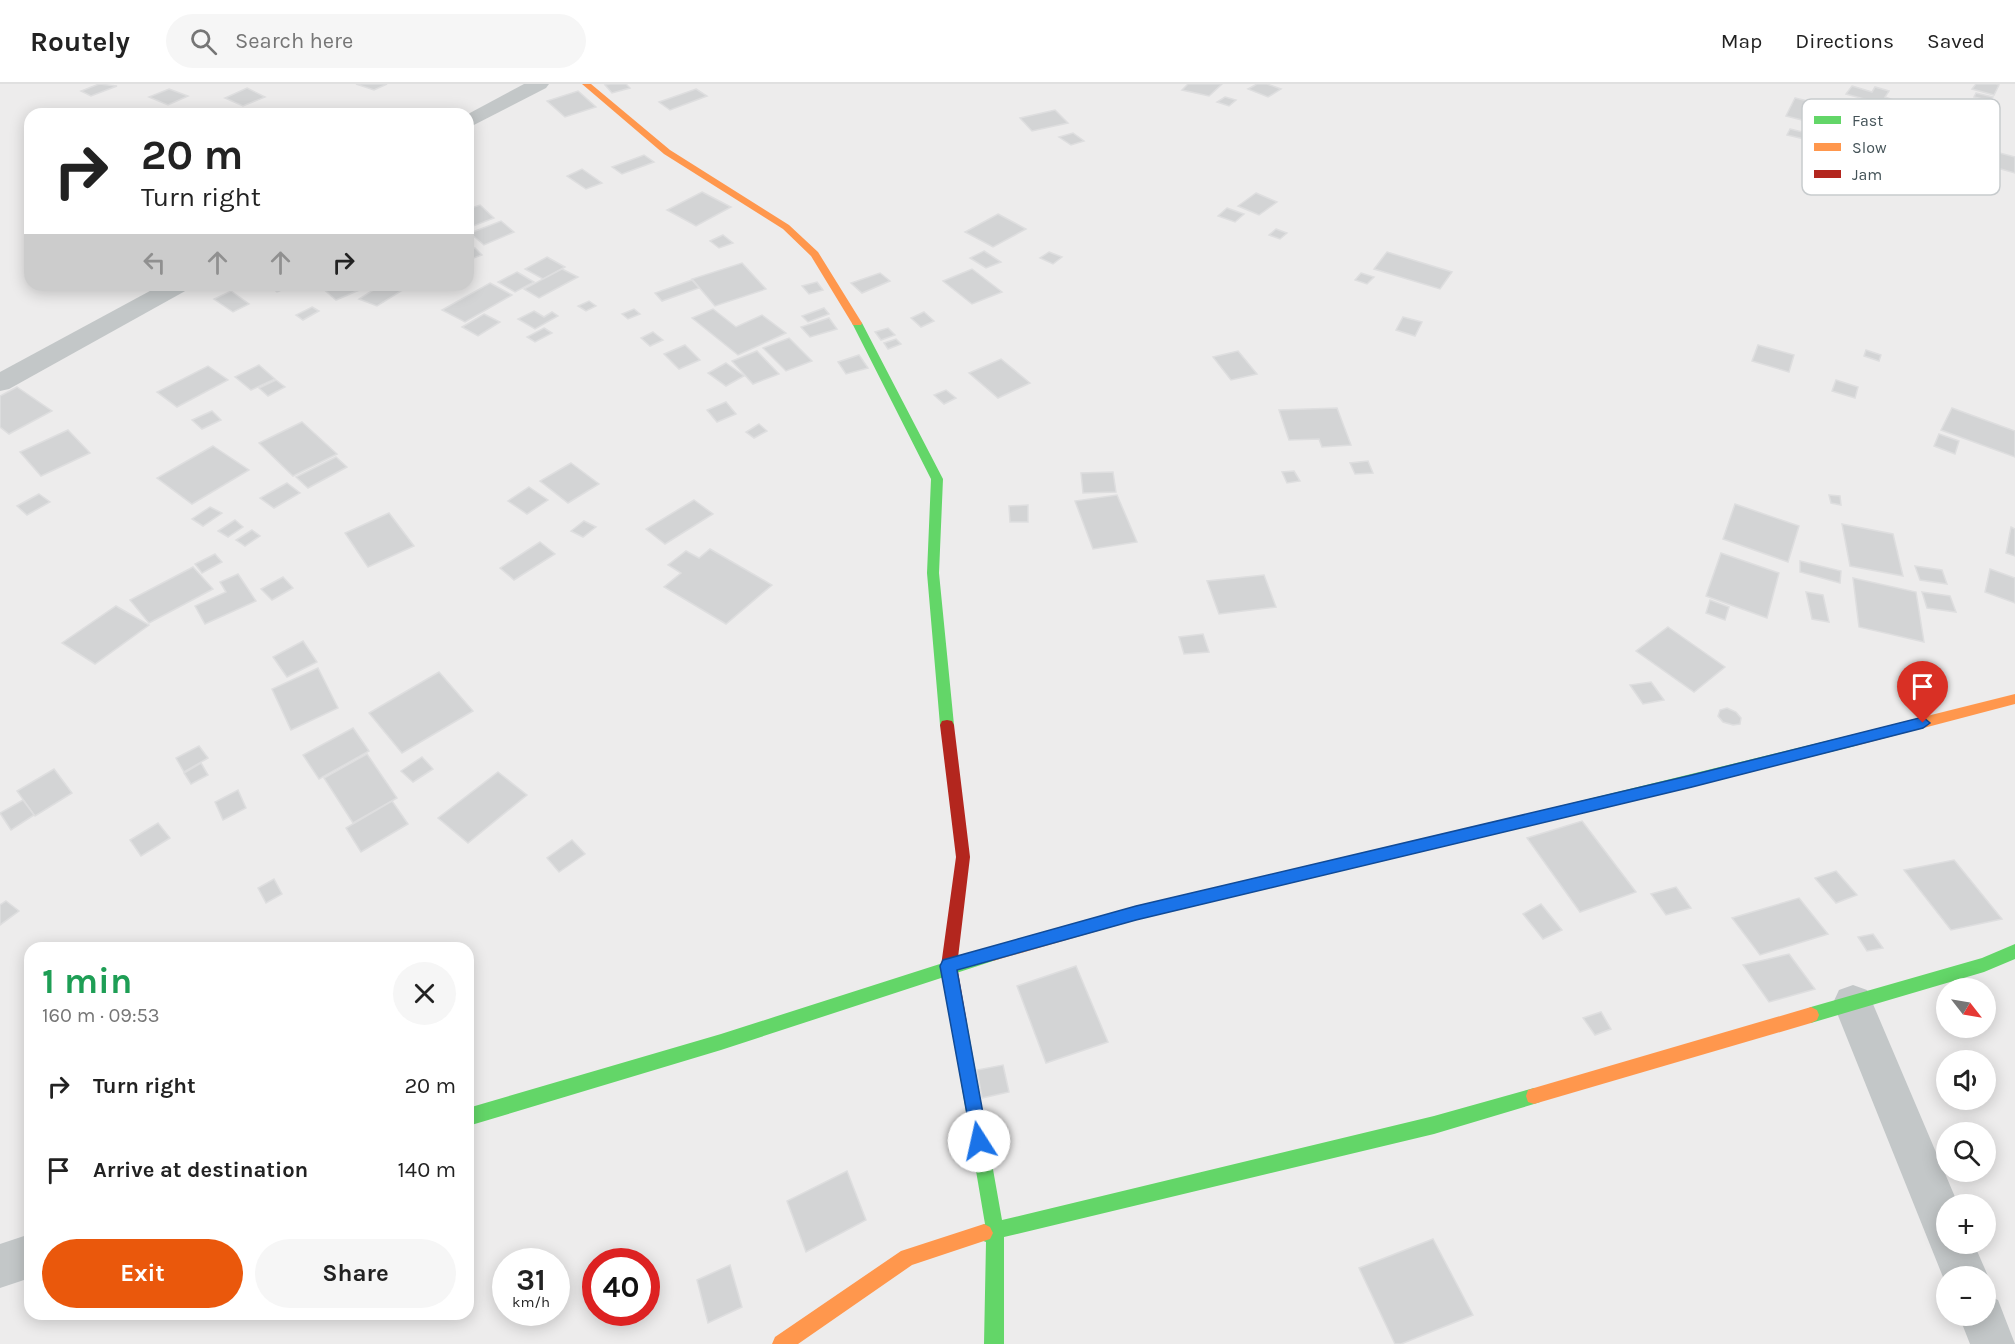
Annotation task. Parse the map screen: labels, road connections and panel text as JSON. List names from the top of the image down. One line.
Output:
{"legend":["Fast","Slow","Jam"],"north":"bottom right","page":{"header":"Routely","search":"Search here","nav":["Map","Directions","Saved"],"turn":["20 m","Turn right"],"heading":["1 min","160 m · 09:53"],"map_buttons":["+","−"],"list":[{"name":"Turn right","value":"20 m"},{"name":"Arrive at destination","value":"140 m"}],"buttons":["Exit","Share"],"speed":"31 km/h","limit":"40"}}
